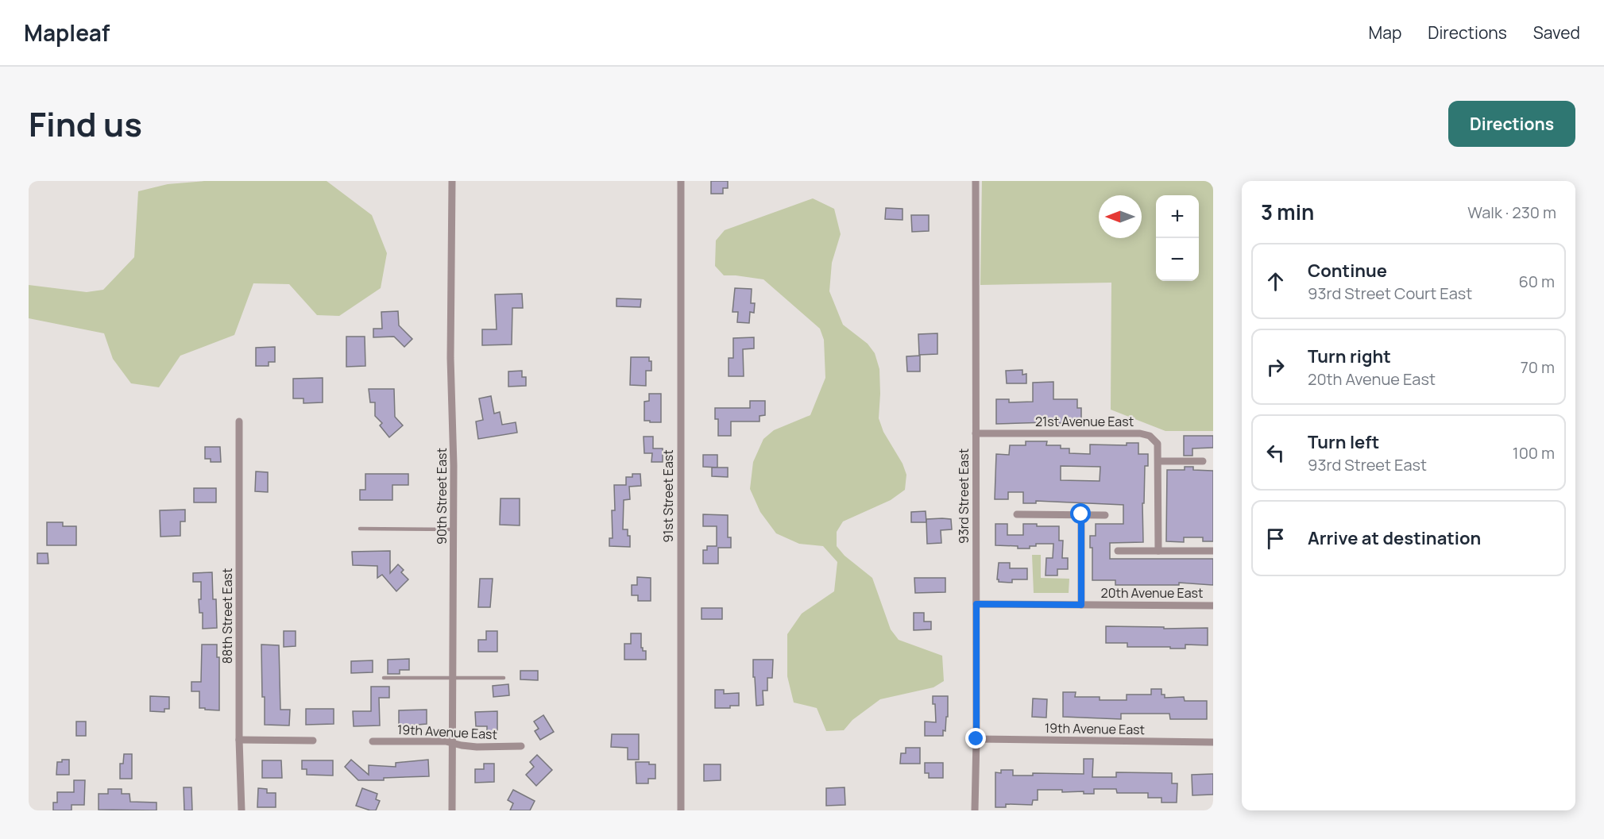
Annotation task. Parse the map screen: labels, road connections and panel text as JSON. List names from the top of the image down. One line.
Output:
{"streets":{"street":["21st Avenue East","90th Street East","91st Street East","93rd Street East","20th Avenue East","88th Street East","19th Avenue East"]},"crossings":[["21st Avenue East","93rd Street East"],["90th Street East","19th Avenue East"],["93rd Street East","20th Avenue East"],["93rd Street East","19th Avenue East"]],"north":"left","page":{"header":"Mapleaf","nav":["Map","Directions","Saved"],"title":"Find us","buttons":"Directions","heading":["3 min","Walk · 230 m"],"map_buttons":["+","−"],"list":[["Continue","93rd Street Court East","60 m"],["Turn right","20th Avenue East","70 m"],["Turn left","93rd Street East","100 m"],"Arrive at destination"]}}
